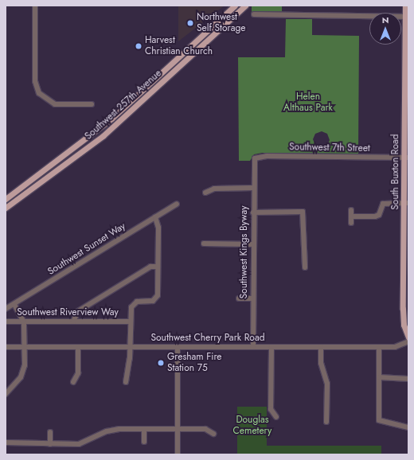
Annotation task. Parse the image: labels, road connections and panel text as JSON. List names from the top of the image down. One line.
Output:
{"streets":{"main road":["Southwest 257th Avenue","South Buxton Road"],"street":["Southwest 7th Street","Southwest Sunset Way","Southwest Kings Byway","Southwest Riverview Way","Southwest Cherry Park Road"]},"crossings":[["Southwest 7th Street","South Buxton Road"],["Southwest 7th Street","Southwest Kings Byway"],["Southwest Kings Byway","Southwest Cherry Park Road"]],"parks":["Helen Althaus Park","Douglas Cemetery"],"places":["Northwest Self Storage","Harvest Christian Church","Gresham Fire Station 75"],"north":"top"}
